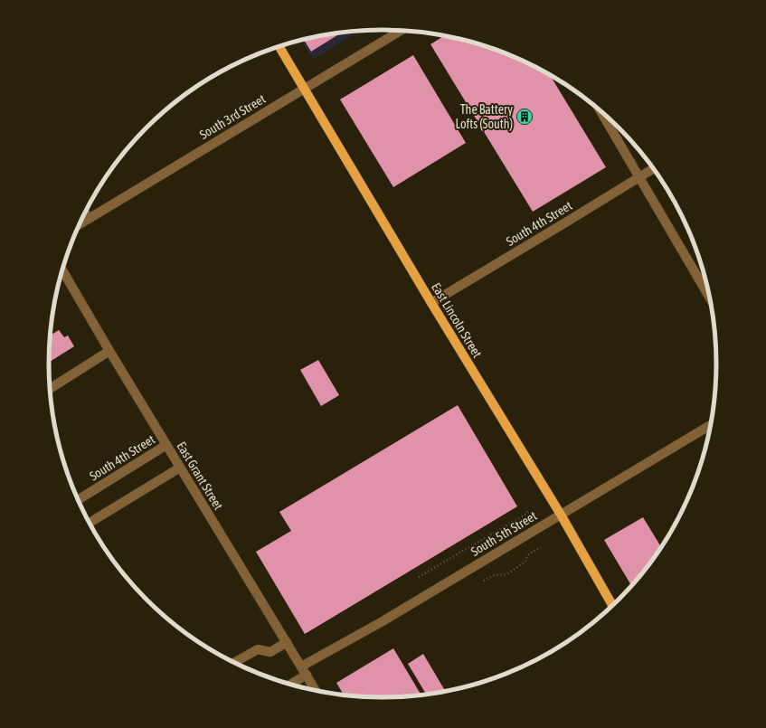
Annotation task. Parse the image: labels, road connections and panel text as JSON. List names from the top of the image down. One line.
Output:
{"streets":{"main road":["East Lincoln Street"],"street":["South 3rd Street","South 4th Street","East Grant Street","South 5th Street"]},"crossings":[["South 3rd Street","East Lincoln Street"],["South 4th Street","East Lincoln Street"],["South 4th Street","East Grant Street"],["East Lincoln Street","South 5th Street"],["East Grant Street","South 5th Street"]],"places":{"building":["The Battery Lofts (South)"]}}
